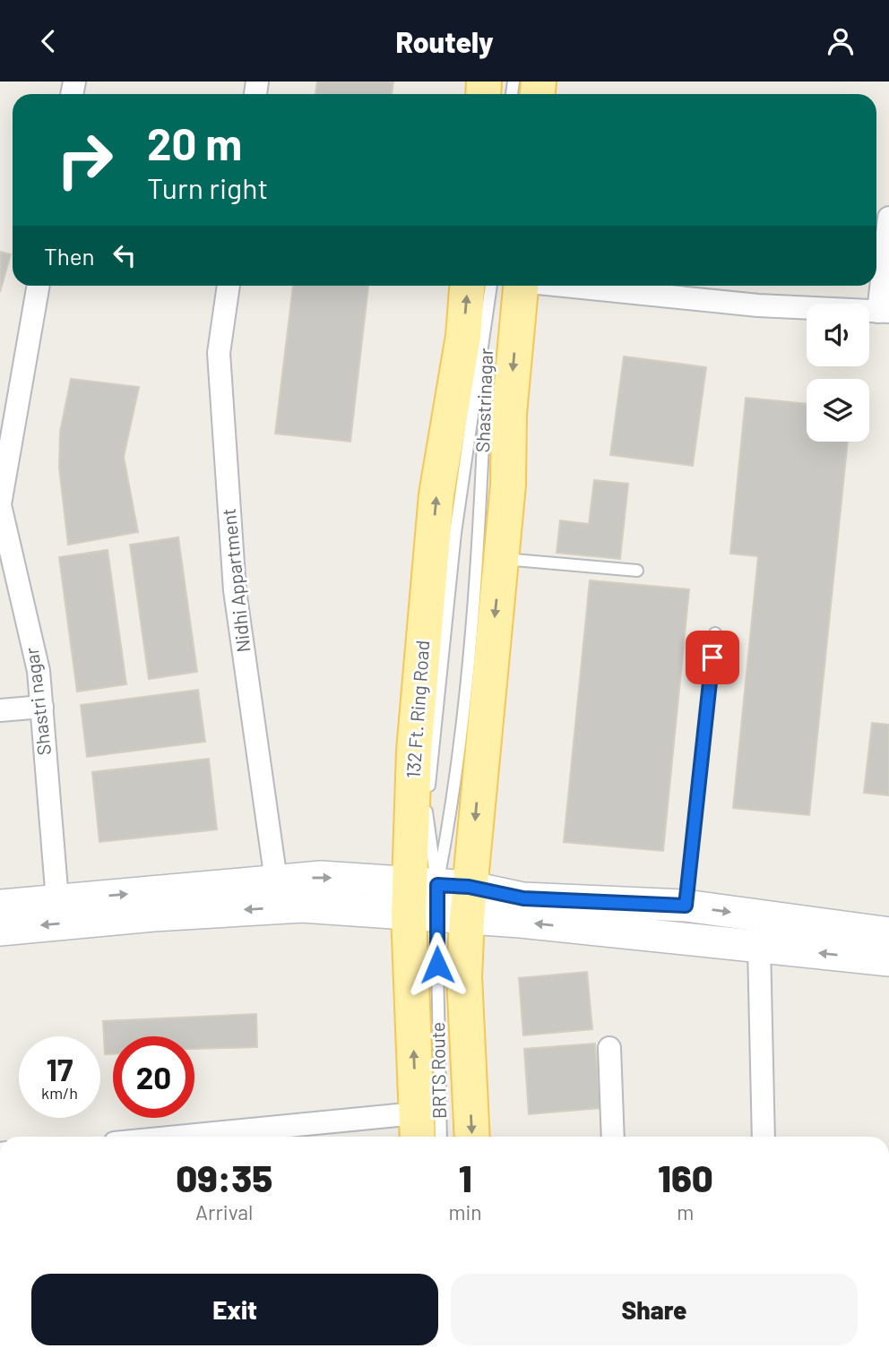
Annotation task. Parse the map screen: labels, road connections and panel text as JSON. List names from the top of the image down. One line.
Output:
{"streets":{"main road":["132 Ft. Ring Road"],"street":["Nidhi Appartment","Shastri nagar"],"lane":["Shastrinagar","BRTS Route"]},"crossings":[["Shastrinagar","132 Ft. Ring Road"],["Shastrinagar","BRTS Route"],["132 Ft. Ring Road","BRTS Route"]],"page":{"header":"Routely","turn":["20 m","Turn right"],"then":"Then","speed":"17 km/h","limit":"20","eta":["09:35","Arrival","1","min","160","m"],"buttons":["Exit","Share"]}}
